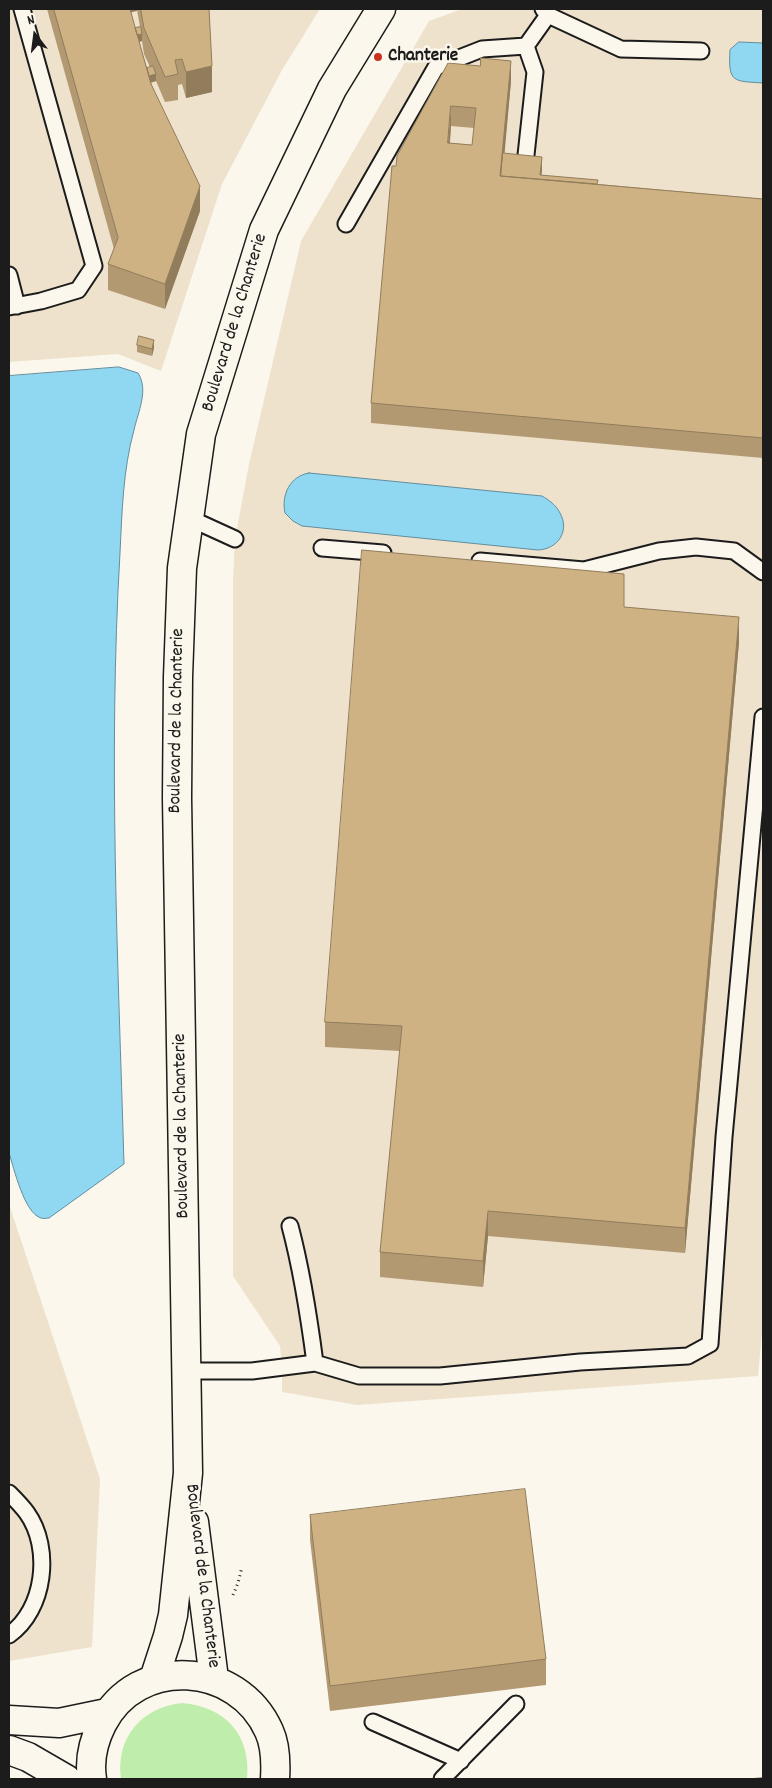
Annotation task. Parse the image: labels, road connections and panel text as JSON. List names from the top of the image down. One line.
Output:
{"streets":{"street":["Boulevard de la Chanterie"]},"places":["Chanterie"],"north":"top"}
